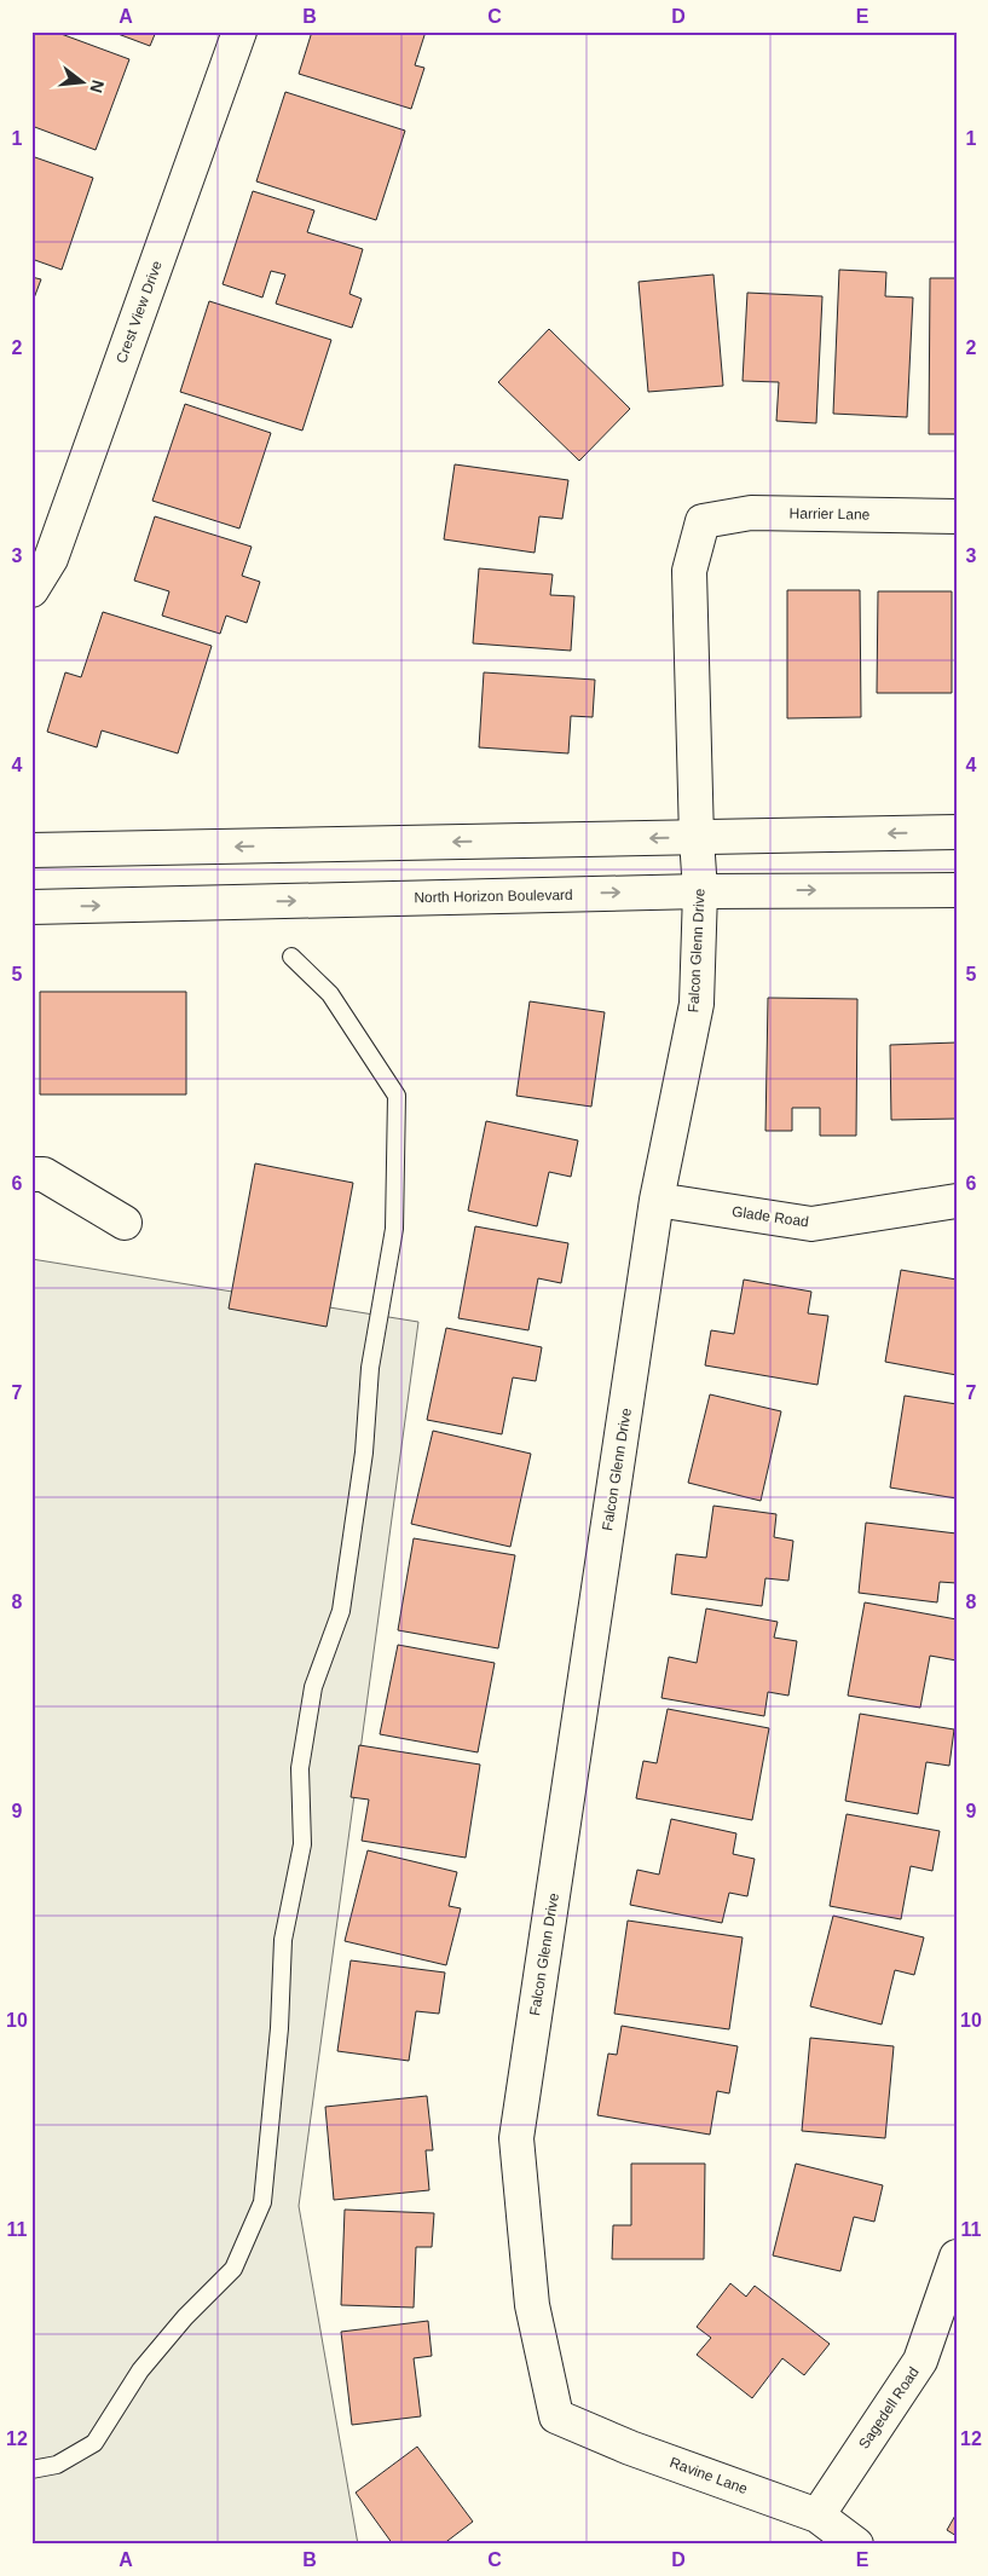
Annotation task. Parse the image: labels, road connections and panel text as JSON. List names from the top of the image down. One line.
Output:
{"streets":{"street":["Crest View Drive","Harrier Lane","North Horizon Boulevard","Falcon Glenn Drive","Glade Road","Sagedell Road","Ravine Lane"]},"crossings":[["Harrier Lane","Falcon Glenn Drive"],["North Horizon Boulevard","Falcon Glenn Drive"],["Falcon Glenn Drive","Glade Road"],["Falcon Glenn Drive","Ravine Lane"],["Sagedell Road","Ravine Lane"]],"north":"right","grid":{"columns":["A","B","C","D","E"],"rows":["1","2","3","4","5","6","7","8","9","10","11","12"]}}
